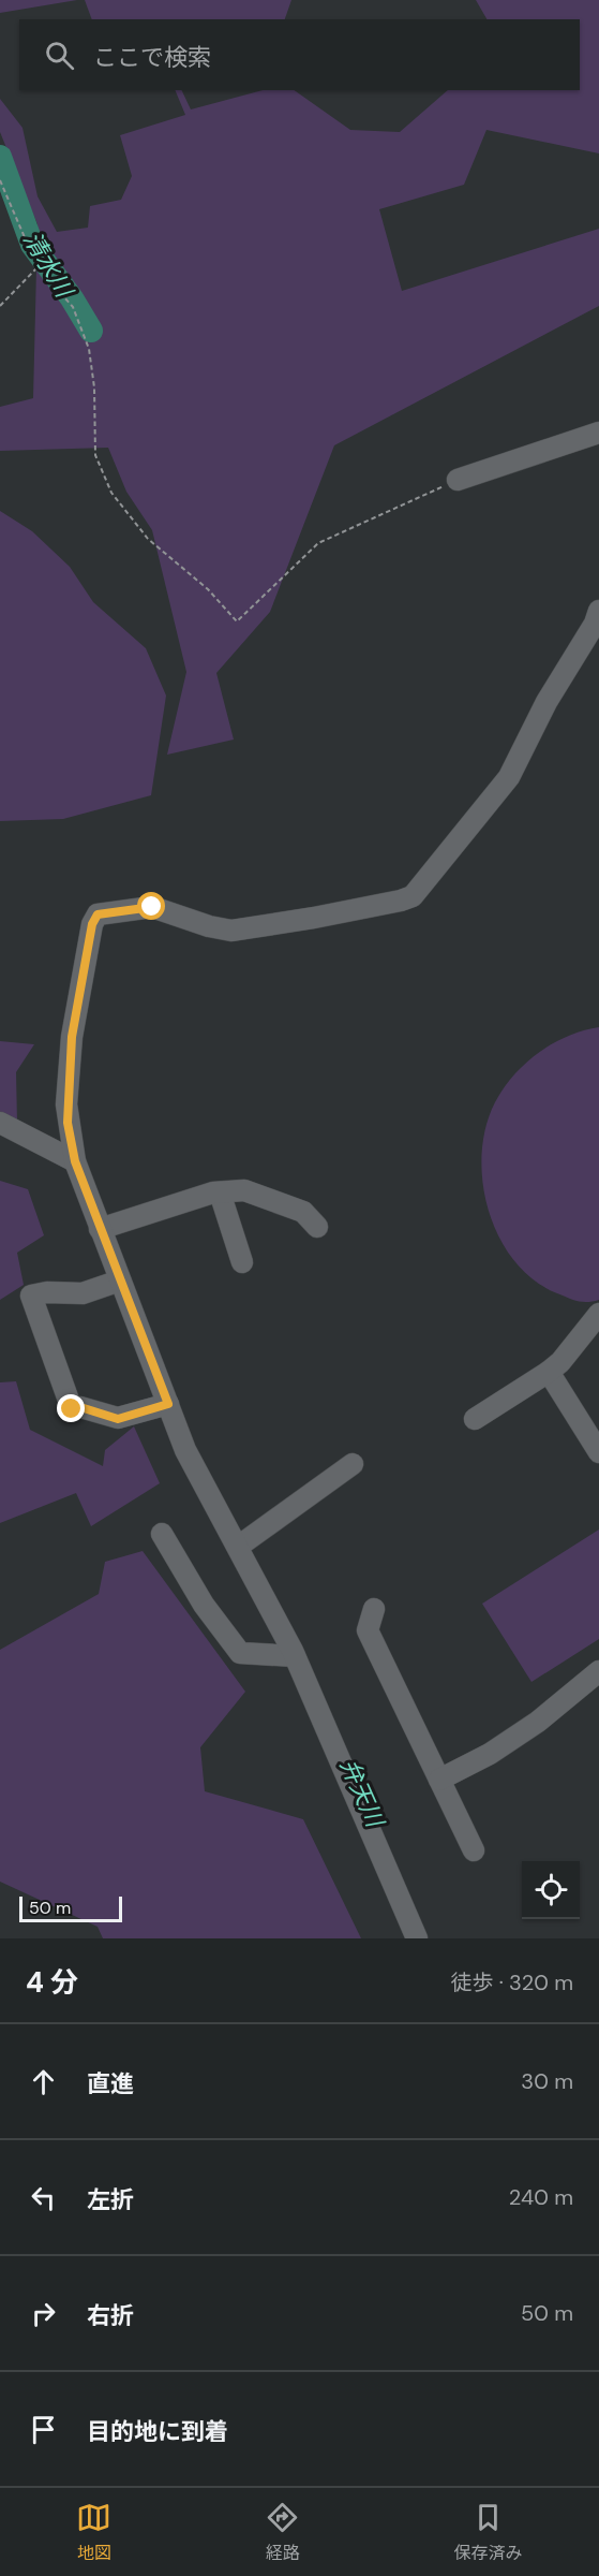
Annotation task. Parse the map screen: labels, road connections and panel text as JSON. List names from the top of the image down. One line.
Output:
{"water":["清水川","弁天川"],"scale_bar":"50 m","page":{"search":"ここで検索","scale":"50 m","heading":["4 分","徒歩 · 320 m"],"list":[["直進","30 m"],["左折","240 m"],["右折","50 m"],"目的地に到着"],"nav":["地図","経路","保存済み"]}}
